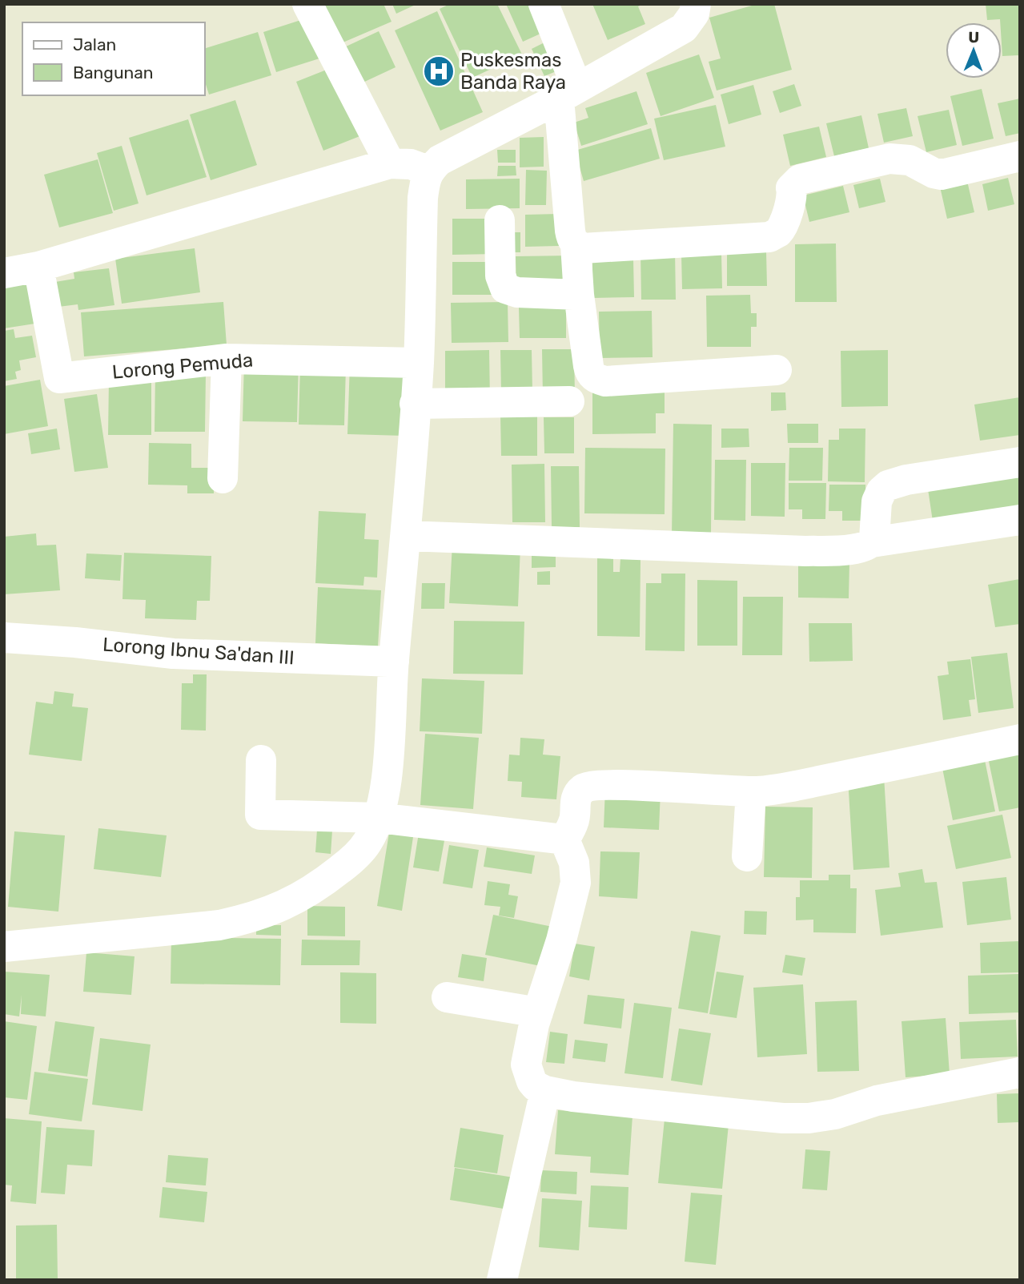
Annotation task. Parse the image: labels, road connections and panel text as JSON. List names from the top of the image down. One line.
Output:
{"streets":{"street":["Lorong Pemuda","Lorong Ibnu Sa'dan III"]},"places":{"hospital":["Puskesmas Banda Raya"]},"legend":["Jalan","Bangunan"],"north":"top"}
